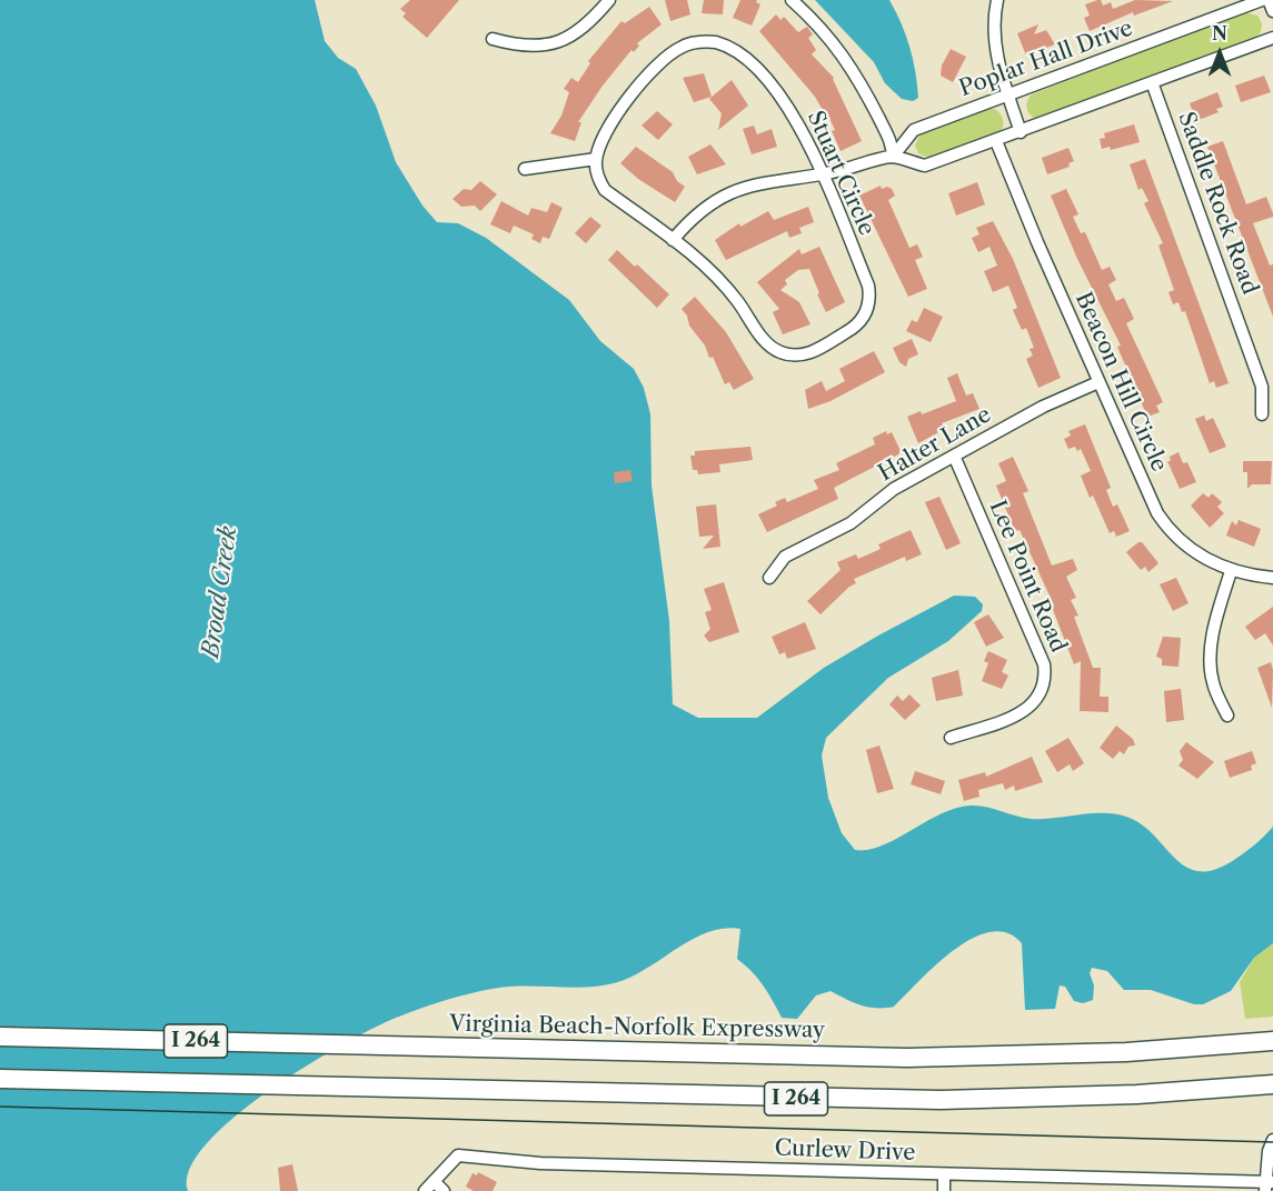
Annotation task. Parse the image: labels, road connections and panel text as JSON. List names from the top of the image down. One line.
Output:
{"streets":{"highway":["Virginia Beach-Norfolk Expressway","I 264"],"street":["Poplar Hall Drive","Stuart Circle","Saddle Rock Road","Beacon Hill Circle","Halter Lane","Lee Point Road","Curlew Drive"]},"crossings":[["Beacon Hill Circle","Halter Lane"],["Halter Lane","Lee Point Road"]],"water":["Broad Creek"],"north":"top"}
